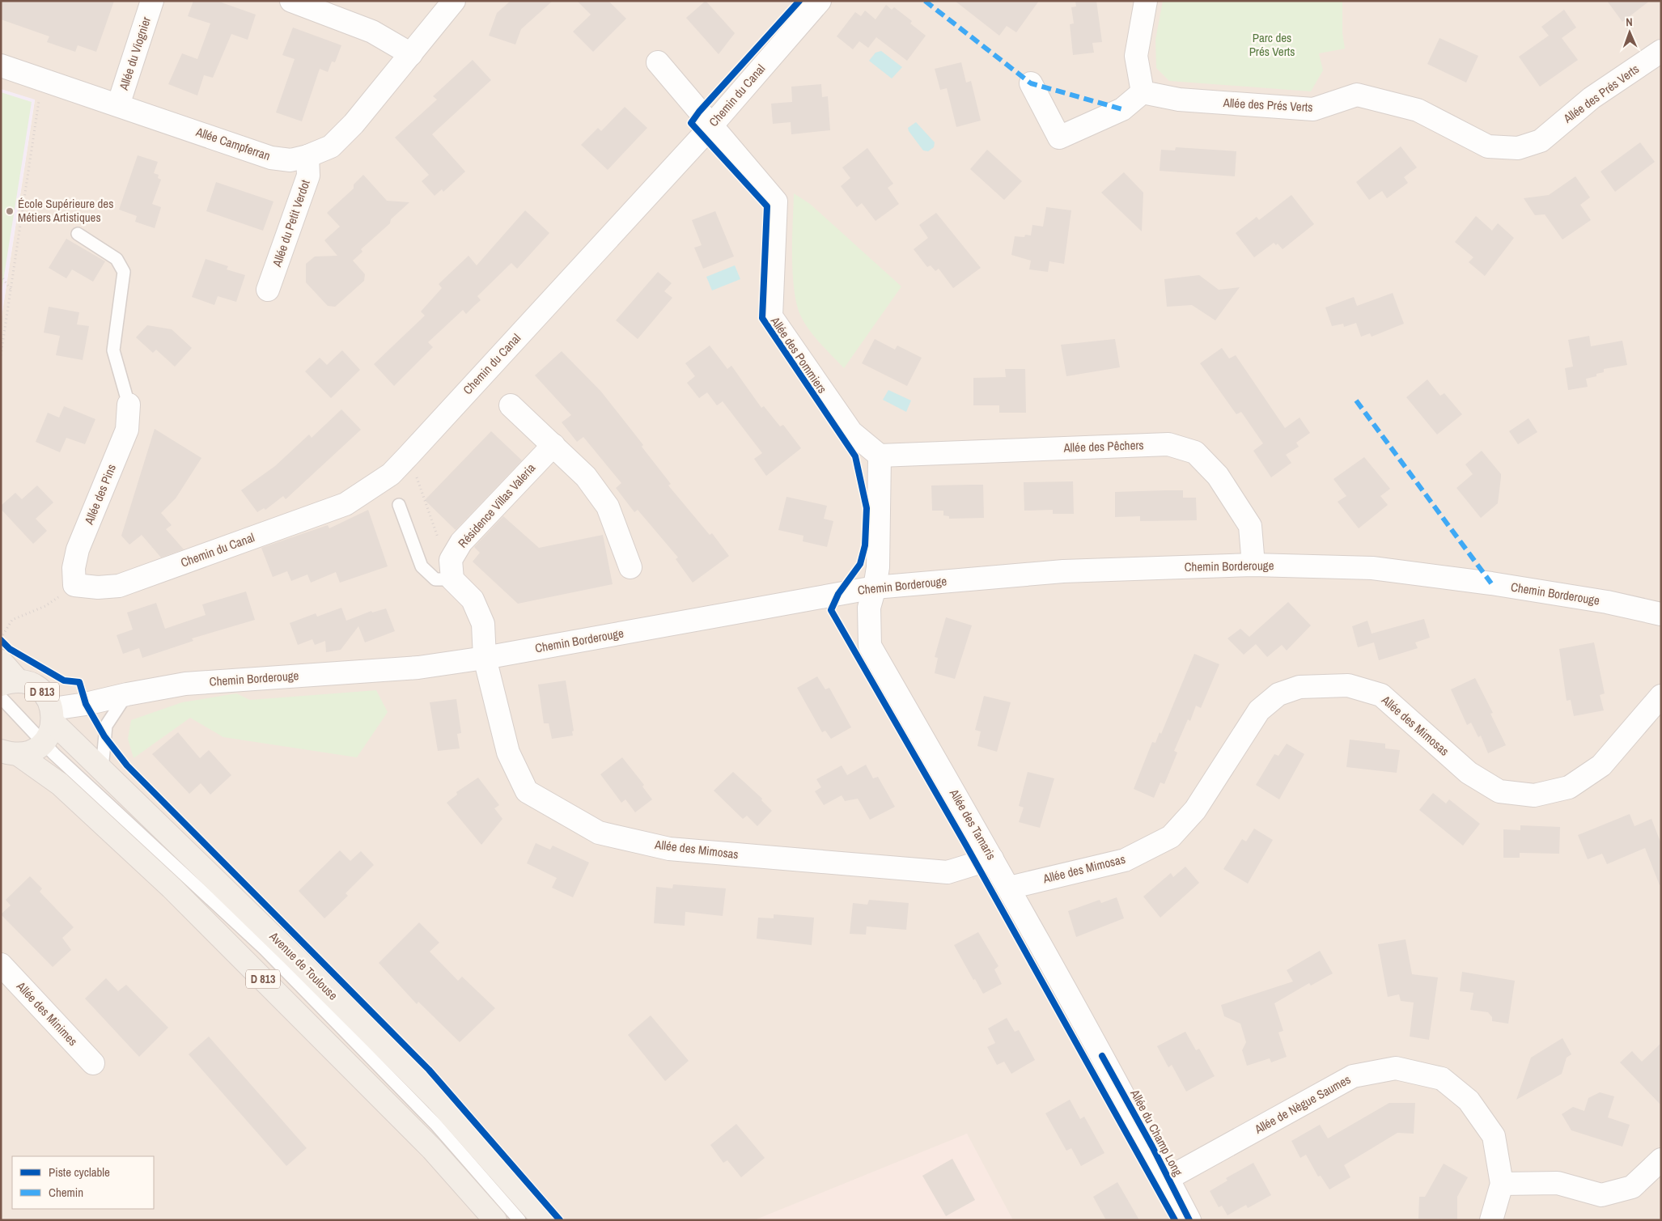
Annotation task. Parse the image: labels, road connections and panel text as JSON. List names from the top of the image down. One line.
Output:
{"streets":{"main road":["D 813","Avenue de Toulouse"],"street":["Allée du Viognier","Allée des Prés Verts","Chemin du Canal","Allée Campferran","Allée du Petit Verdot","Allée des Pommiers","Allée des Pêchers","Allée des Pins","Résidence Villas Valeria","Chemin Borderouge","Allée des Mimosas","Allée des Tamaris","Allée des Minimes","Allée de Nègue Saumes","Allée du Champ Long"]},"crossings":[["Allée du Viognier","Allée Campferran"],["Chemin du Canal","Allée des Pommiers"],["Chemin du Canal","Allée des Pins"],["Allée Campferran","Allée du Petit Verdot"],["Allée des Pommiers","Allée des Pêchers"],["Allée des Pêchers","Chemin Borderouge"],["Chemin Borderouge","D 813"],["Chemin Borderouge","Allée des Mimosas"],["Chemin Borderouge","Allée des Tamaris"],["Chemin Borderouge","Avenue de Toulouse"],["D 813","Avenue de Toulouse"],["Allée des Mimosas","Allée des Tamaris"],["Allée des Tamaris","Allée du Champ Long"],["Allée de Nègue Saumes","Allée du Champ Long"]],"parks":["Parc des Prés Verts"],"places":["École Supérieure des Métiers Artistiques"],"legend":["Piste cyclable","Chemin"],"north":"top"}
